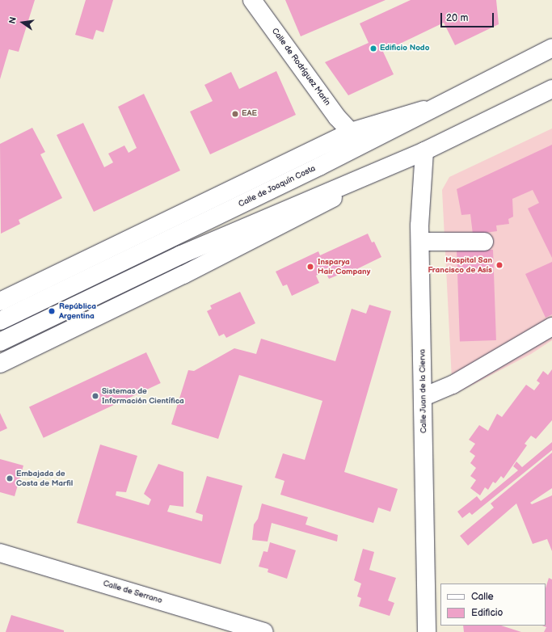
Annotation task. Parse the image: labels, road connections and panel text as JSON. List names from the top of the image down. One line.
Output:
{"streets":{"street":["Calle de Rodríguez Marín","Calle de Joaquín Costa","Calle Juan de la Cierva","Calle de Serrano"]},"places":["Edificio Nodo","EAE","Hospital San Francisco de Asís","Insparya Hair Company","República Argentina","Sistemas de Información Científica","Embajada de Costa de Marfil"],"legend":["Calle","Edificio"],"scale_bar":"20 m","north":"left"}
